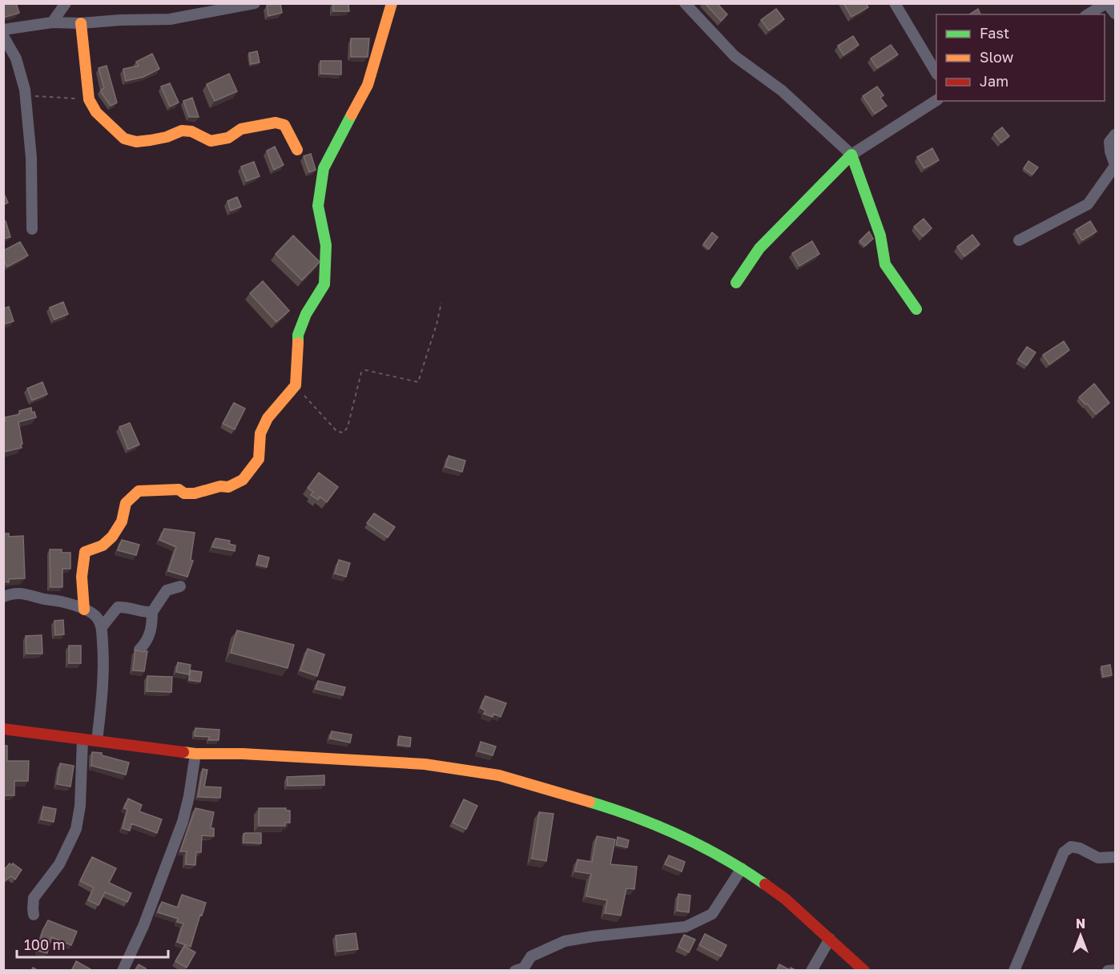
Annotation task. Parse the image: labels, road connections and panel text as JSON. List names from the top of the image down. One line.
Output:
{"legend":["Fast","Slow","Jam"],"scale_bar":"100 m","north":"top"}
